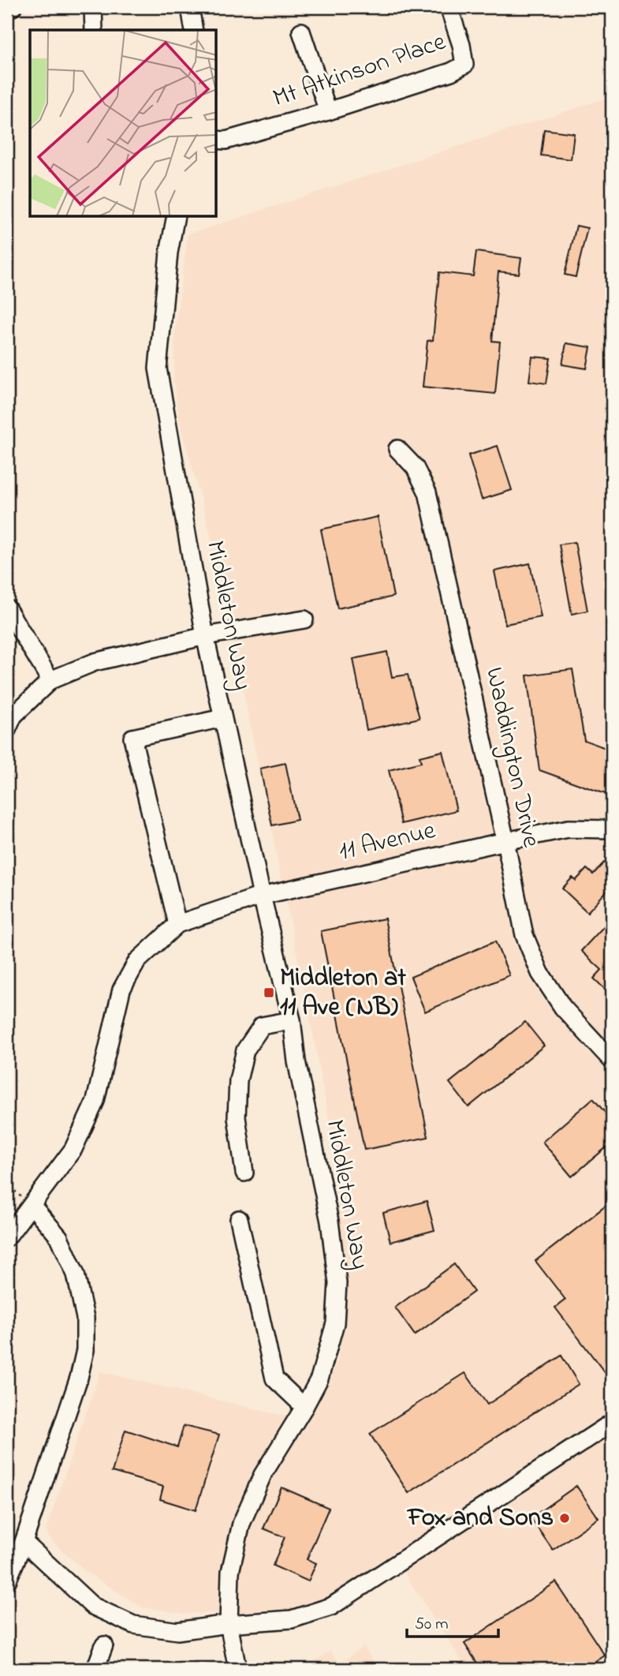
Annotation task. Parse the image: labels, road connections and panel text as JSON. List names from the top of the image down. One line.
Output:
{"streets":{"street":["Mt Atkinson Place","Middleton Way","Waddington Drive","11 Avenue"]},"crossings":[["Middleton Way","11 Avenue"],["Waddington Drive","11 Avenue"]],"places":{"transit":["Middleton at 11 Ave (NB)"],"other":["Fox and Sons"]},"scale_bar":"50 m"}
